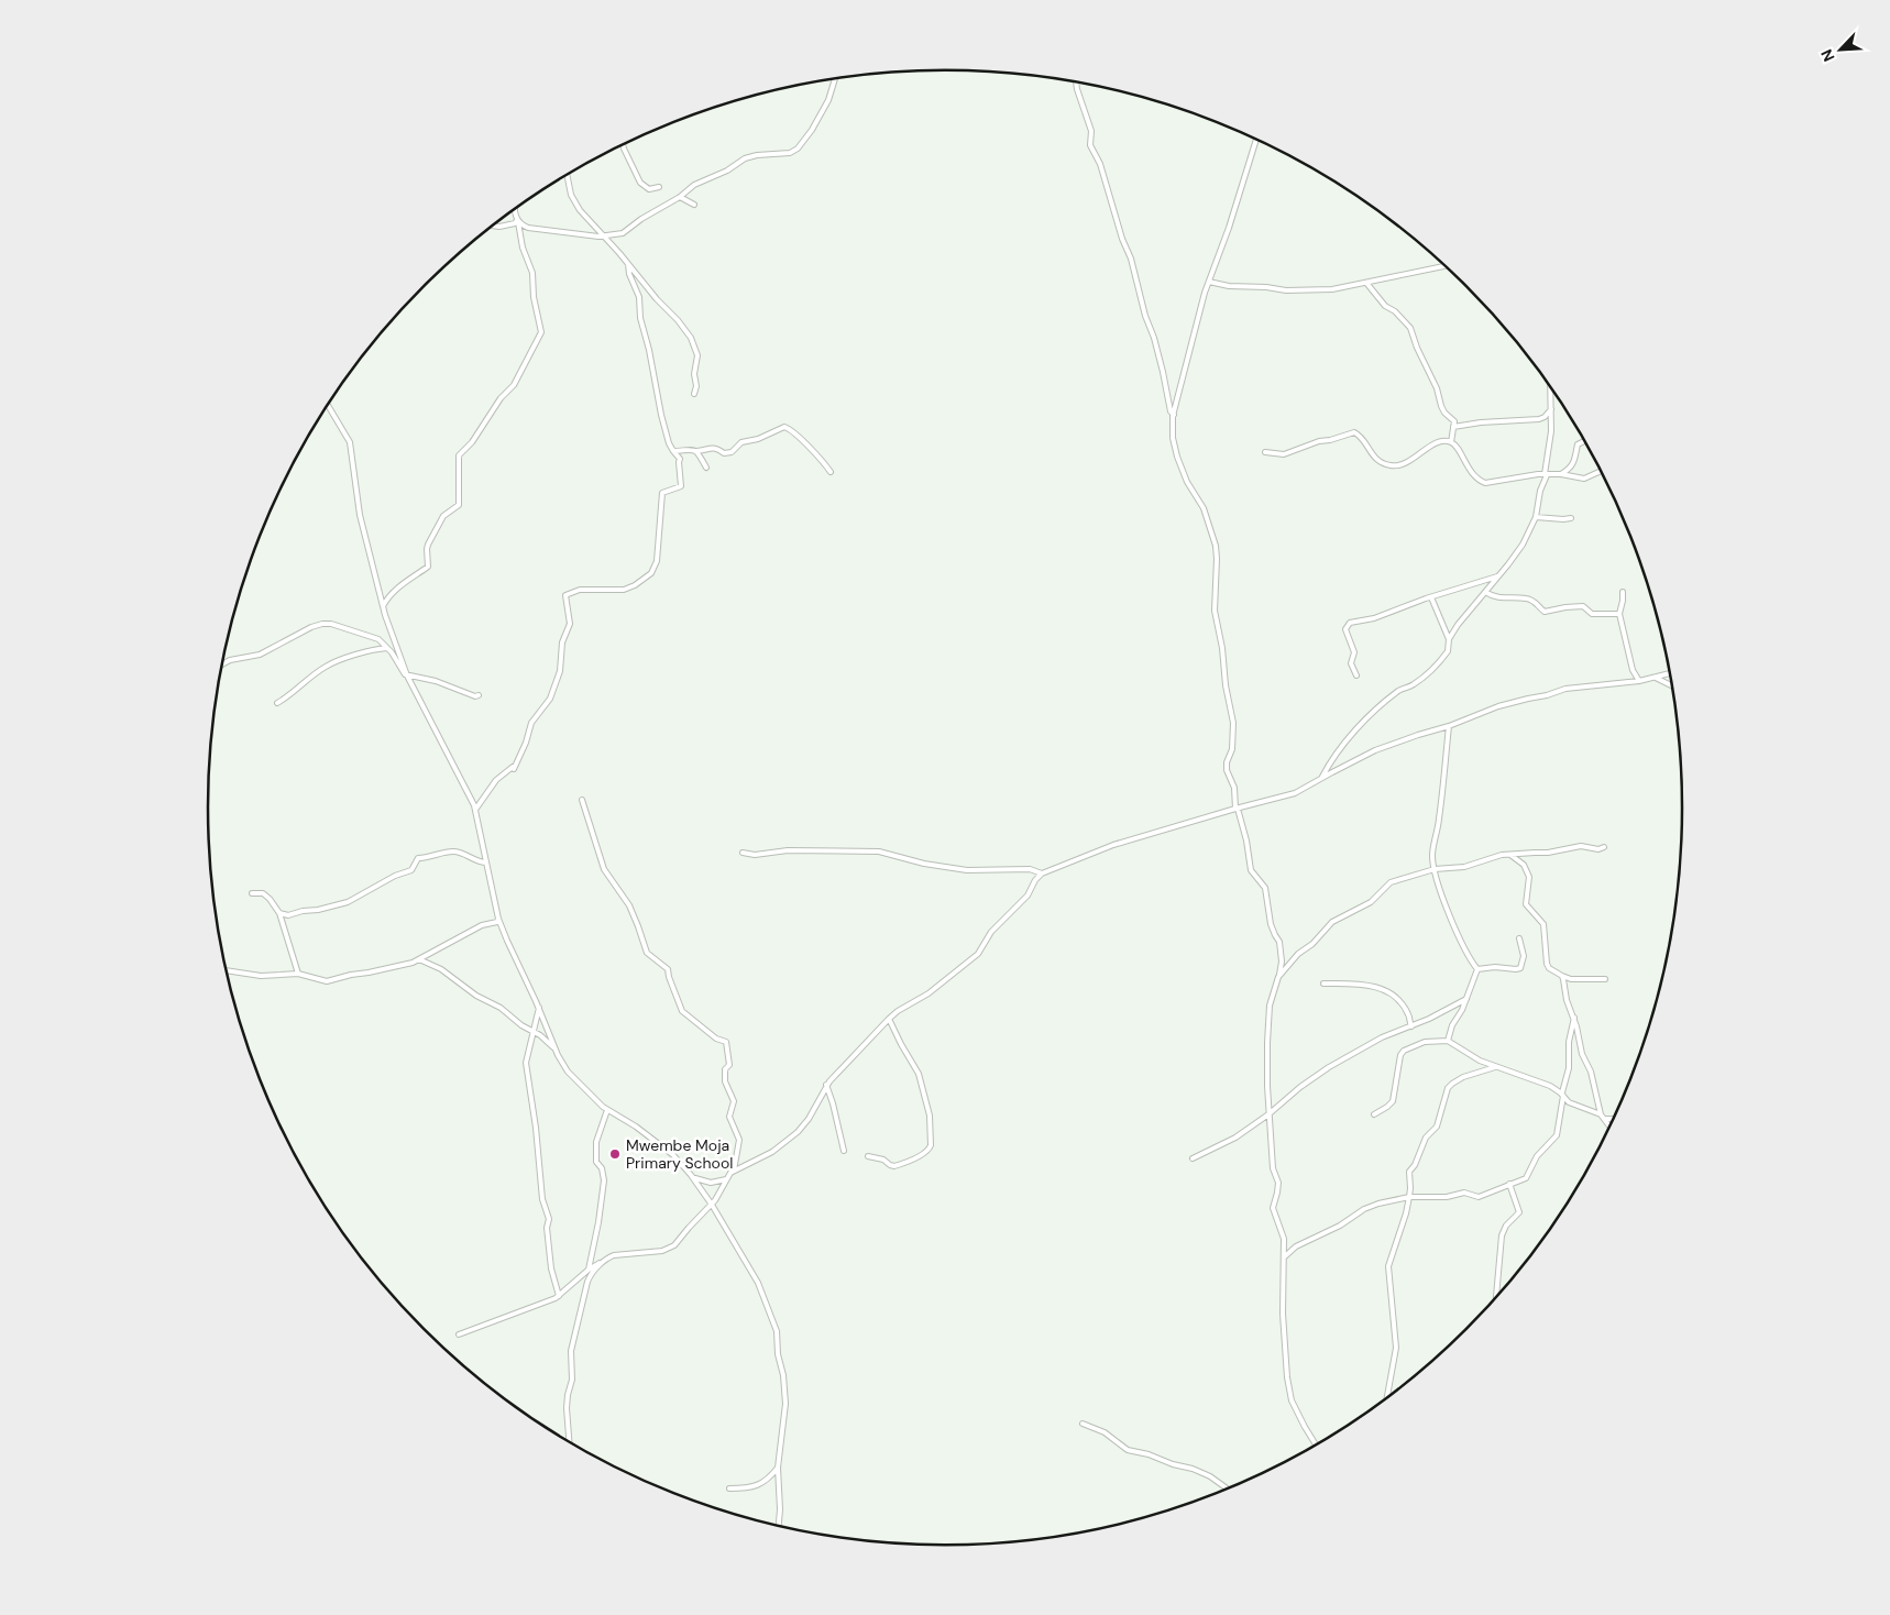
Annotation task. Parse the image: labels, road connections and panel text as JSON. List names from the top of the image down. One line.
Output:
{"places":["Mwembe Moja Primary School"],"north":"bottom left"}
